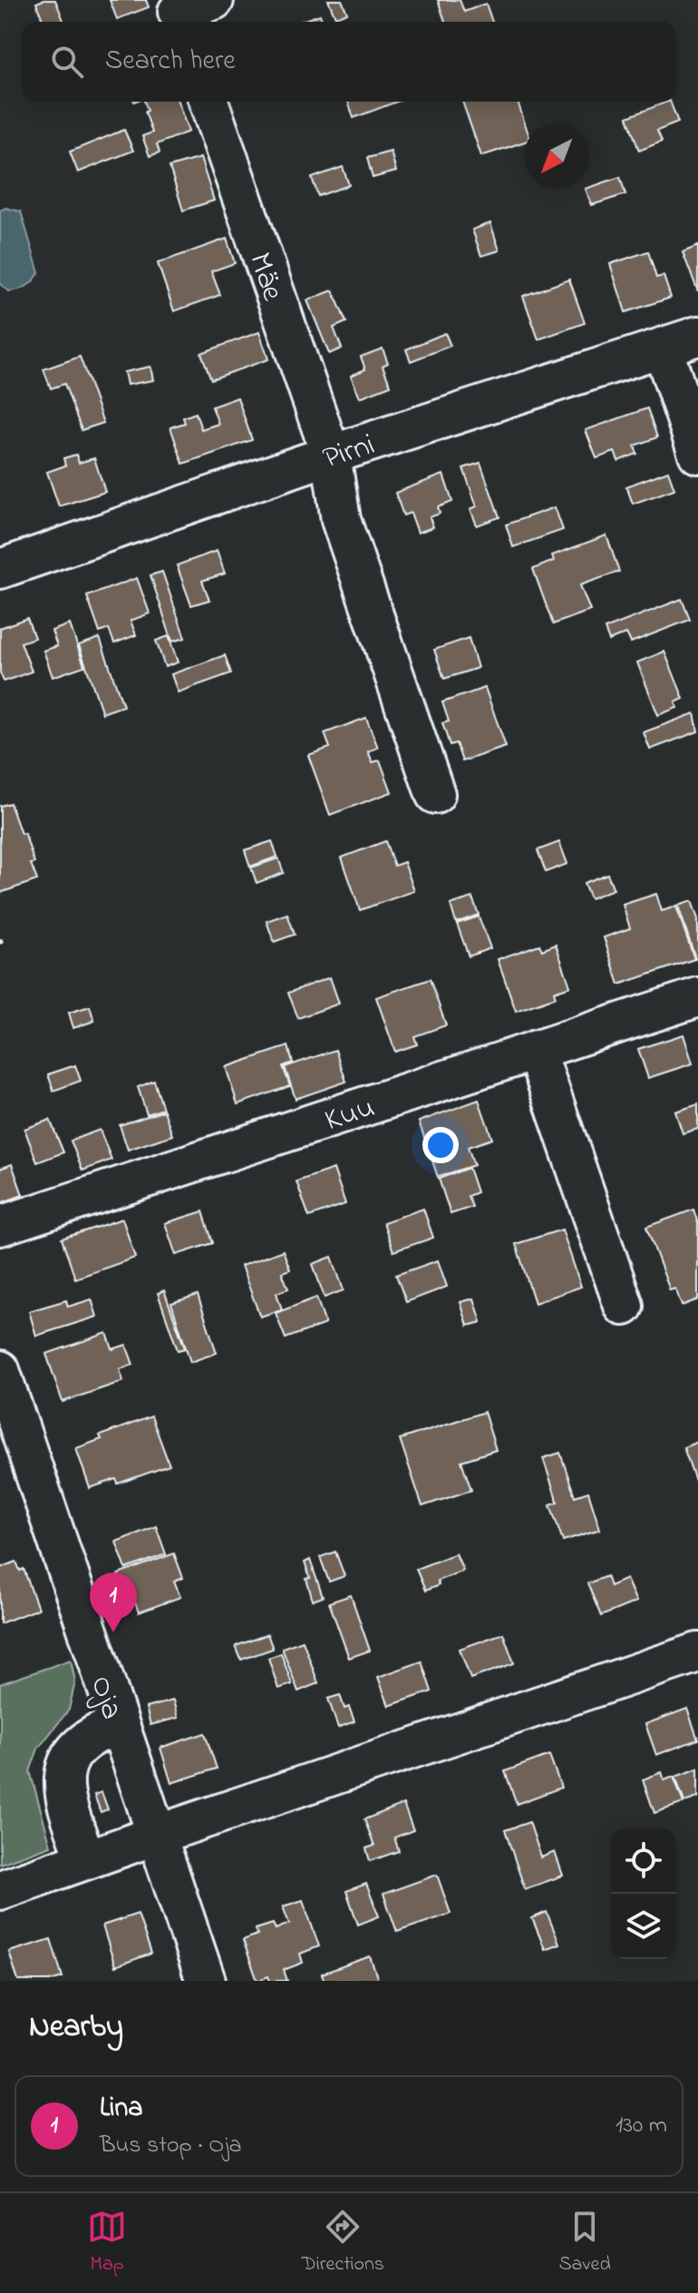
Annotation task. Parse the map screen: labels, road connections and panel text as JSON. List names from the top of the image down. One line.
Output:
{"streets":{"street":["Mäe","Pirni","Kuu","Oja"]},"crossings":[["Mäe","Pirni"]],"north":"bottom left","page":{"search":"Search here","pins":"1","heading":"Nearby","list":[{"mark":"1","name":"Lina","note":"Bus stop · Oja","value":"130 m"}],"nav":["Map","Directions","Saved"]}}
